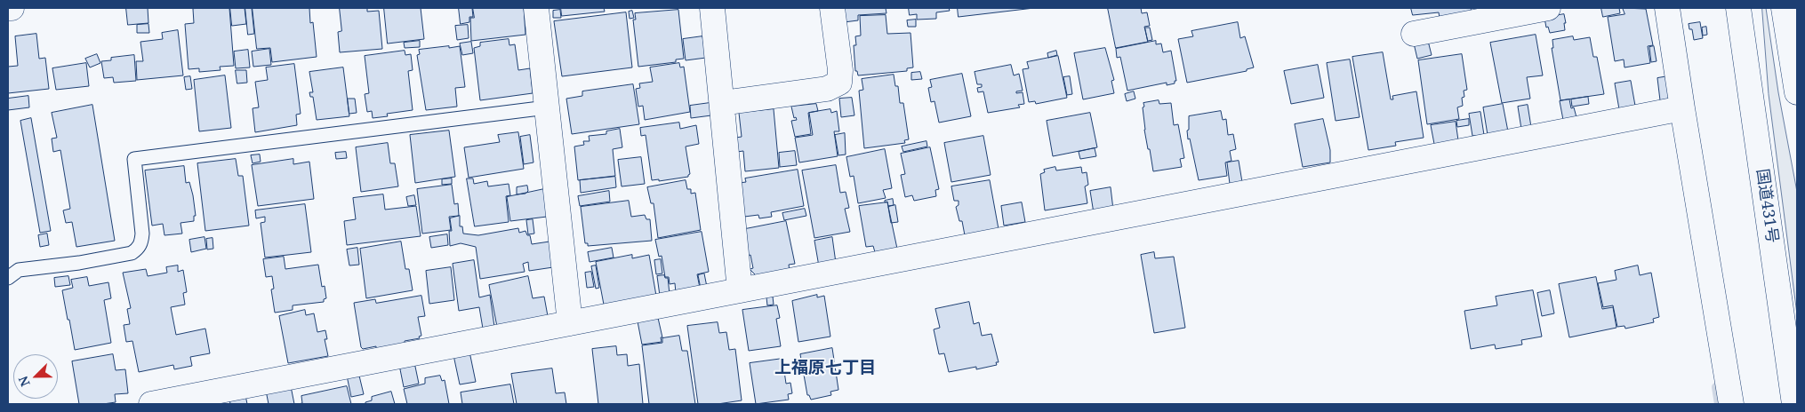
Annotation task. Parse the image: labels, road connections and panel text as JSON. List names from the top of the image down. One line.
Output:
{"streets":{"main road":["国道431号"]},"districts":["上福原七丁目"],"north":"bottom left"}
